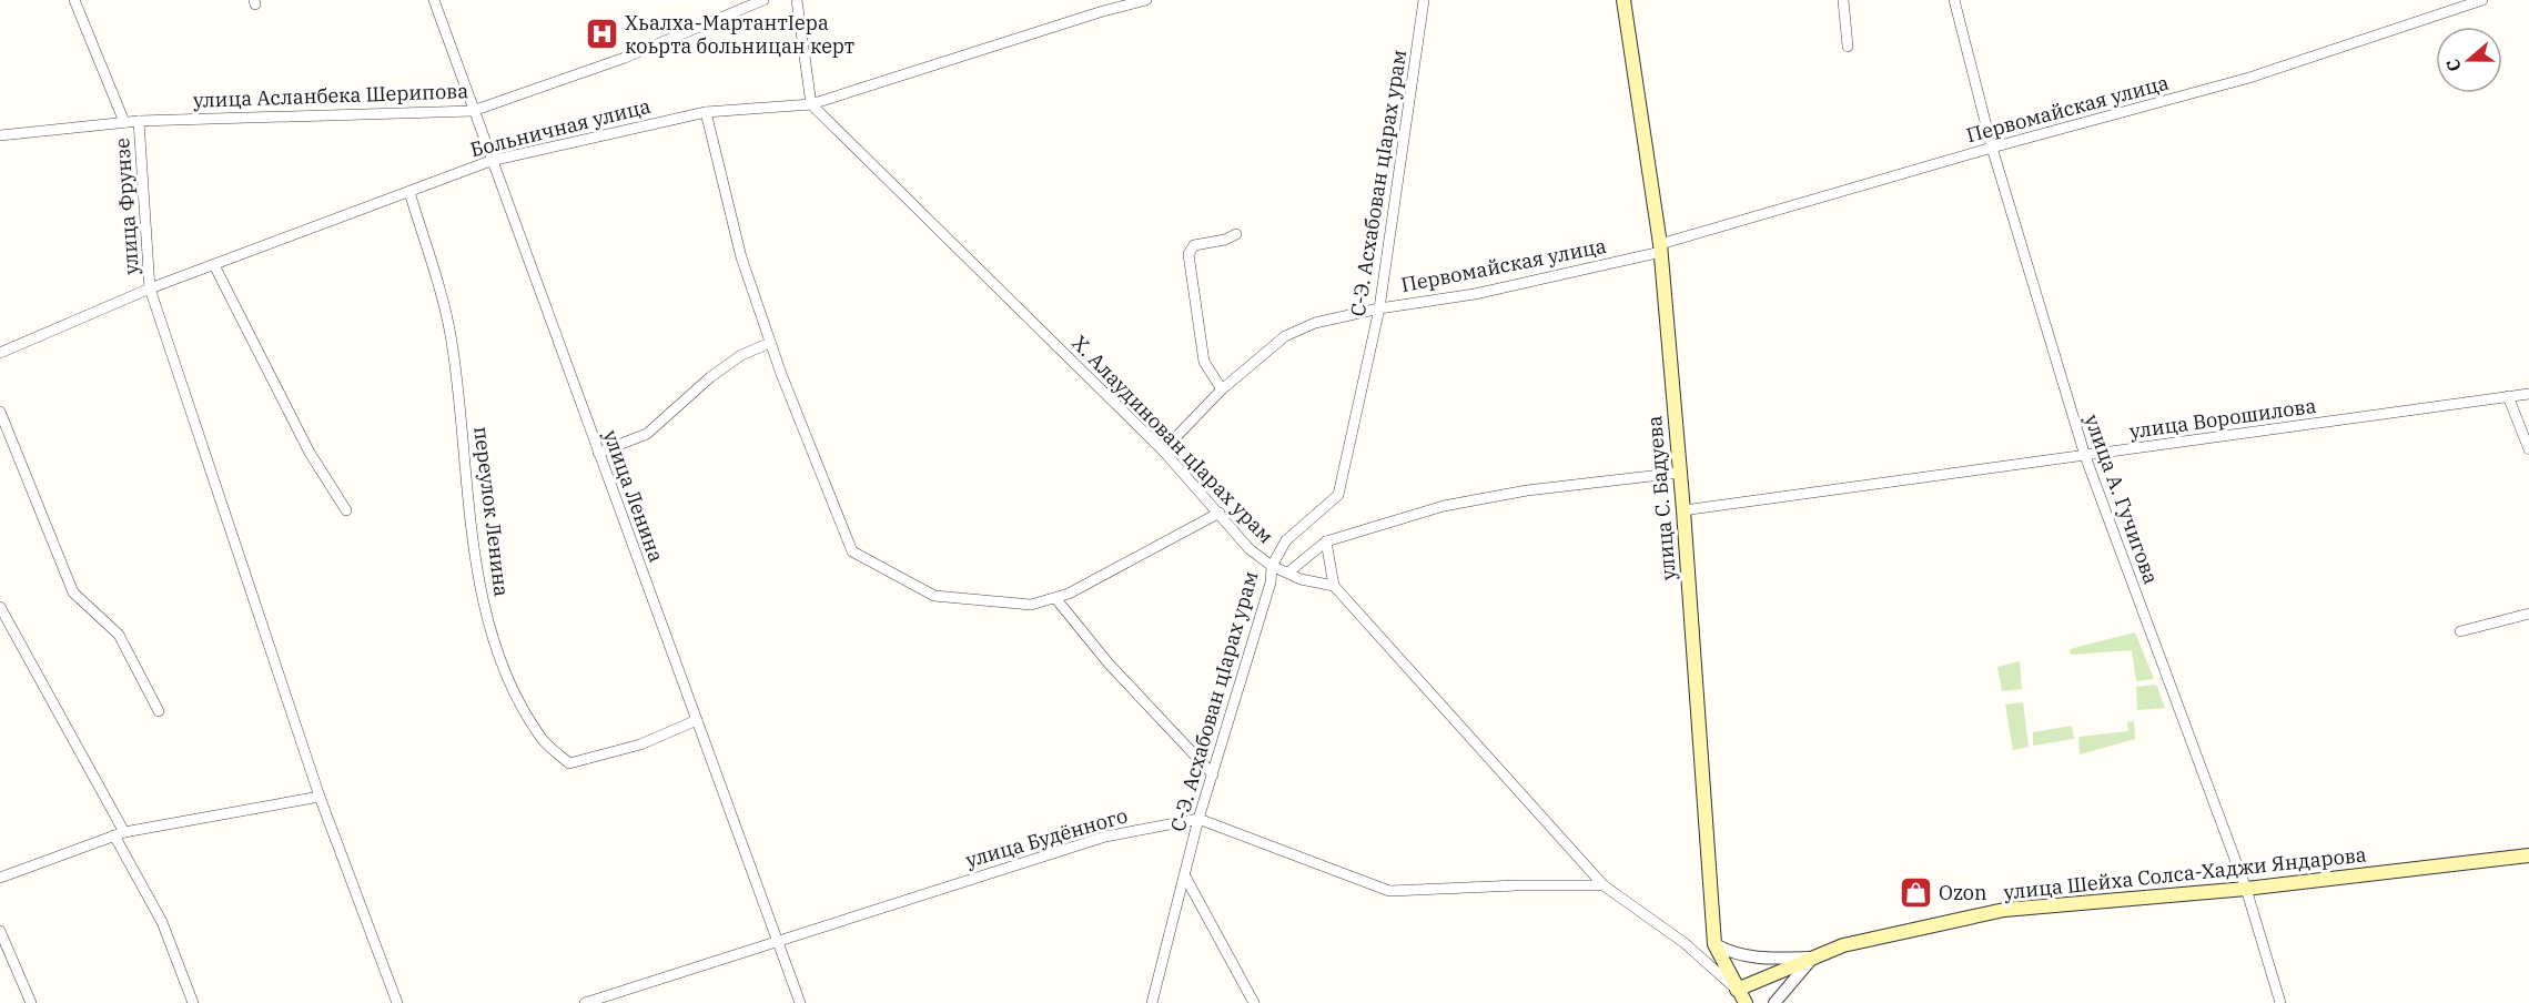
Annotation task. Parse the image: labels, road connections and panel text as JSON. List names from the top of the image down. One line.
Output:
{"streets":{"main road":["улица С. Бадуева","улица Шейха Солса-Хаджи Яндарова"],"street":["улица Асланбека Шерипова","Первомайская улица","Больничная улица","С-Э. Асхабован цIарах урам","улица Фрунзе","улица Ворошилова","Х. Алаудинован цIарах урам","улица Ленина","улица А. Гучигова","переулок Ленина","улица Будённого"]},"crossings":[["улица Асланбека Шерипова","улица Фрунзе"],["улица Асланбека Шерипова","улица Ленина"],["Первомайская улица","С-Э. Асхабован цIарах урам"],["Первомайская улица","Х. Алаудинован цIарах урам"],["Первомайская улица","улица С. Бадуева"],["Первомайская улица","улица А. Гучигова"],["Больничная улица","улица Фрунзе"],["Больничная улица","Х. Алаудинован цIарах урам"],["Больничная улица","улица Ленина"],["Больничная улица","переулок Ленина"],["С-Э. Асхабован цIарах урам","Х. Алаудинован цIарах урам"],["С-Э. Асхабован цIарах урам","улица Будённого"],["улица Ворошилова","улица С. Бадуева"],["улица Ворошилова","улица А. Гучигова"],["улица Ленина","переулок Ленина"],["улица Ленина","улица Будённого"],["улица С. Бадуева","улица Шейха Солса-Хаджи Яндарова"],["улица А. Гучигова","улица Шейха Солса-Хаджи Яндарова"]],"places":{"hospital":["Хьалха-МартантIера коьрта больницан керт"],"shop":["Ozon"]},"north":"left"}
